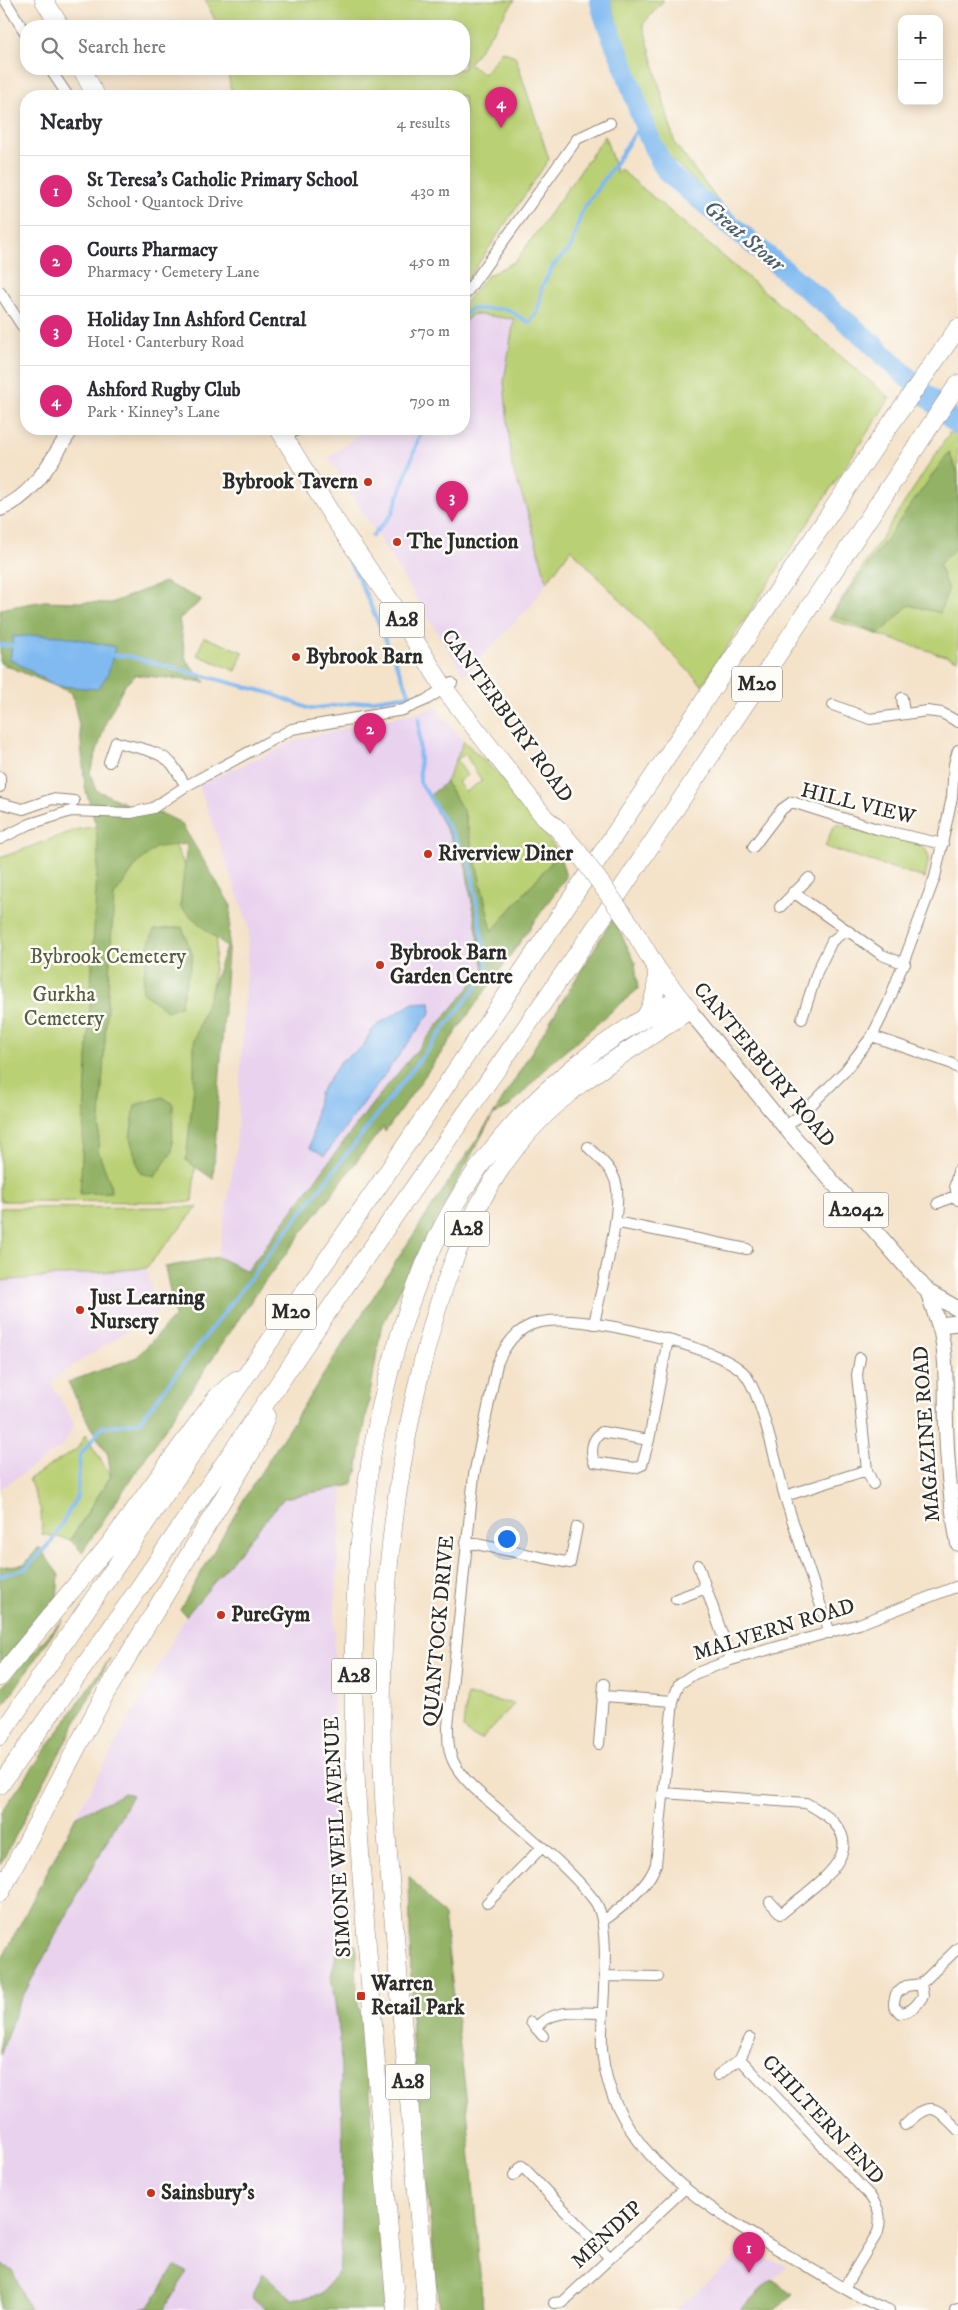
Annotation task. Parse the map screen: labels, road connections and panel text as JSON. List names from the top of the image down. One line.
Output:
{"streets":{"highway":["A28","M20","CANTERBURY ROAD","SIMONE WEIL AVENUE"],"main road":["A2042","MAGAZINE ROAD"],"street":["HILL VIEW","MALVERN ROAD","QUANTOCK DRIVE","CHILTERN END","MENDIP"]},"crossings":[["A28","CANTERBURY ROAD"],["A28","SIMONE WEIL AVENUE"],["CANTERBURY ROAD","MAGAZINE ROAD"],["CANTERBURY ROAD","SIMONE WEIL AVENUE"],["MALVERN ROAD","QUANTOCK DRIVE"],["QUANTOCK DRIVE","CHILTERN END"],["QUANTOCK DRIVE","MENDIP"]],"water":["Great Stour"],"parks":["Bybrook Cemetery","Gurkha Cemetery"],"places":{"other":["Bybrook Tavern","The Junction","Bybrook Barn","Riverview Diner","Bybrook Barn Garden Centre","Just Learning Nursery","PureGym","Sainsbury's"],"transit":["Warren Retail Park"]},"page":{"map_buttons":["+","−"],"search":"Search here","pins":["4","3","2","1"],"heading":["Nearby","4 results"],"list":[{"mark":"1","name":"St Teresa's Catholic Primary School","note":"School · Quantock Drive","value":"430 m"},{"mark":"2","name":"Courts Pharmacy","note":"Pharmacy · Cemetery Lane","value":"450 m"},{"mark":"3","name":"Holiday Inn Ashford Central","note":"Hotel · Canterbury Road","value":"570 m"},{"mark":"4","name":"Ashford Rugby Club","note":"Park · Kinney's Lane","value":"790 m"}]}}
